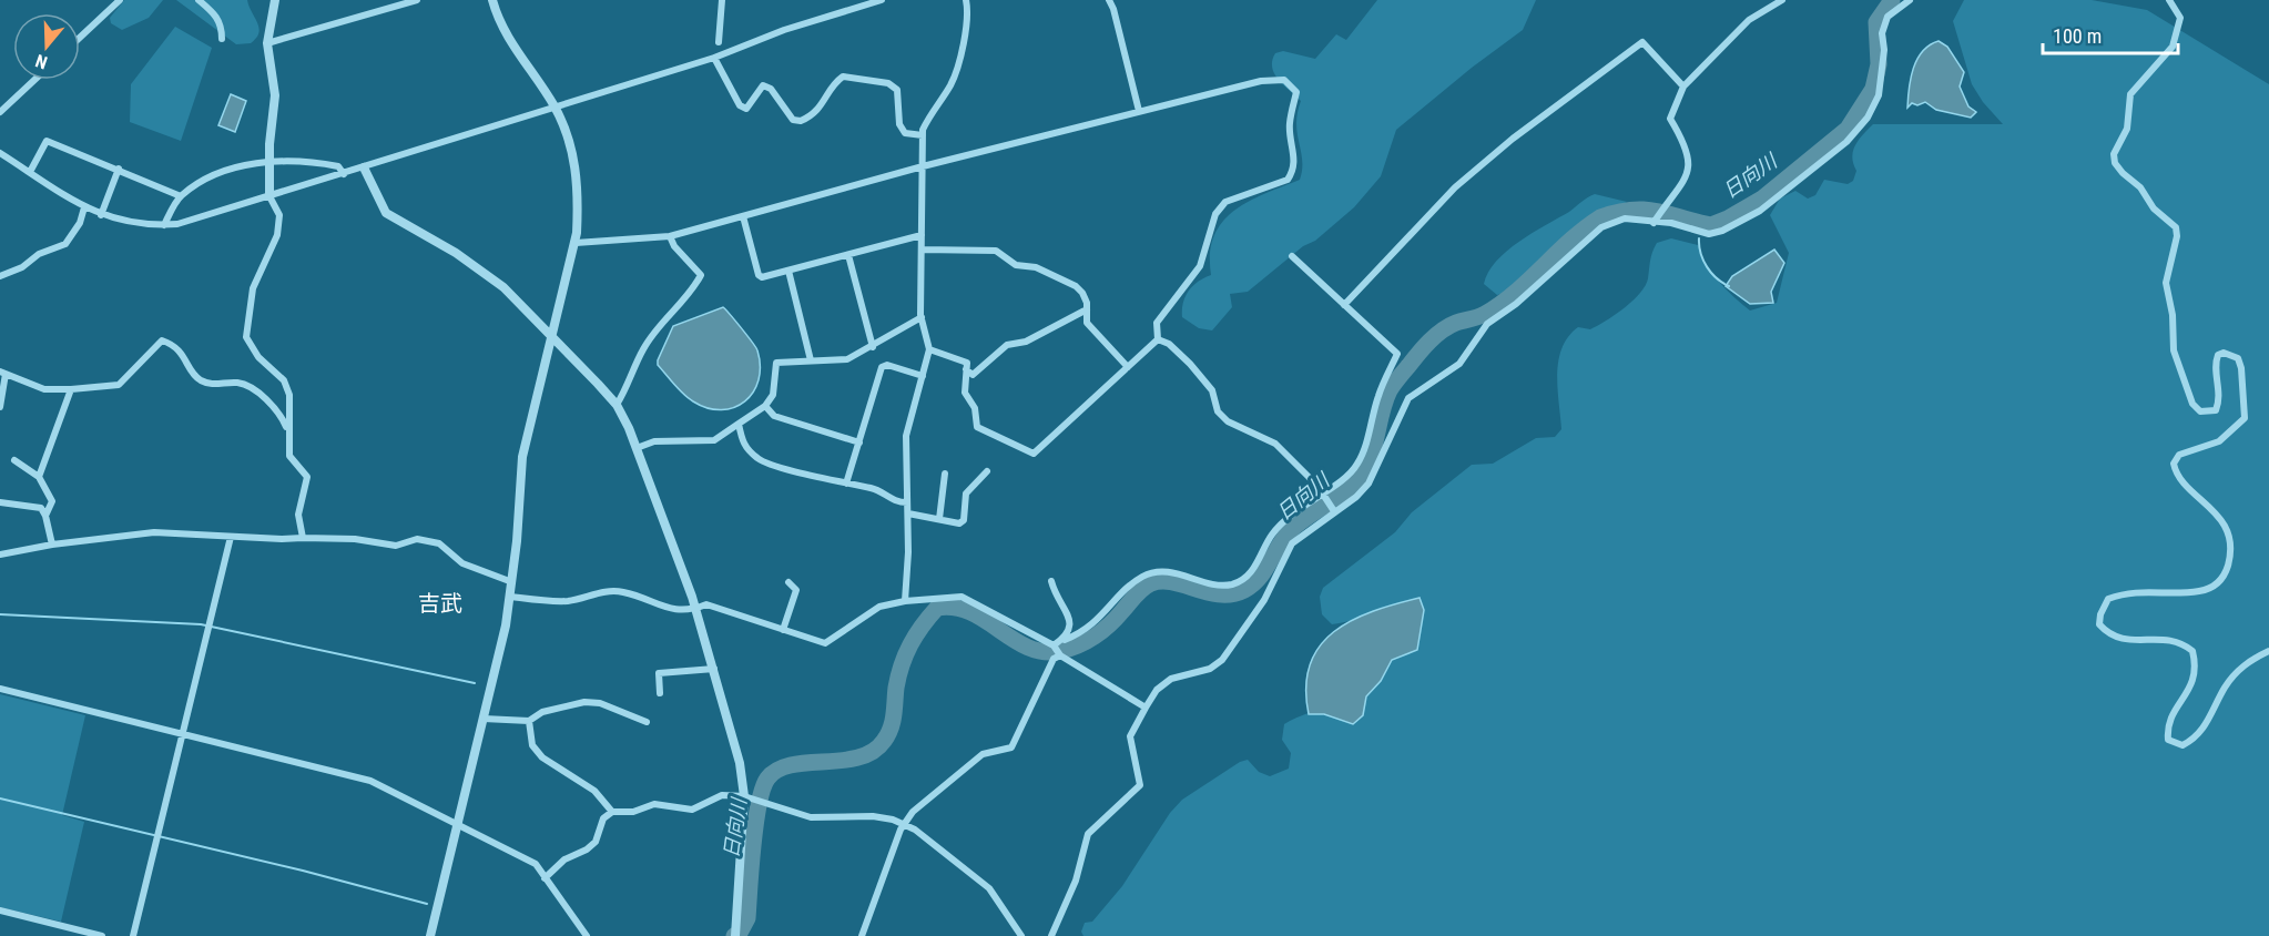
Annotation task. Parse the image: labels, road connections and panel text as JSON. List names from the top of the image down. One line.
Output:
{"districts":["吉武"],"water":["日向川"],"scale_bar":"100 m","north":"bottom"}
